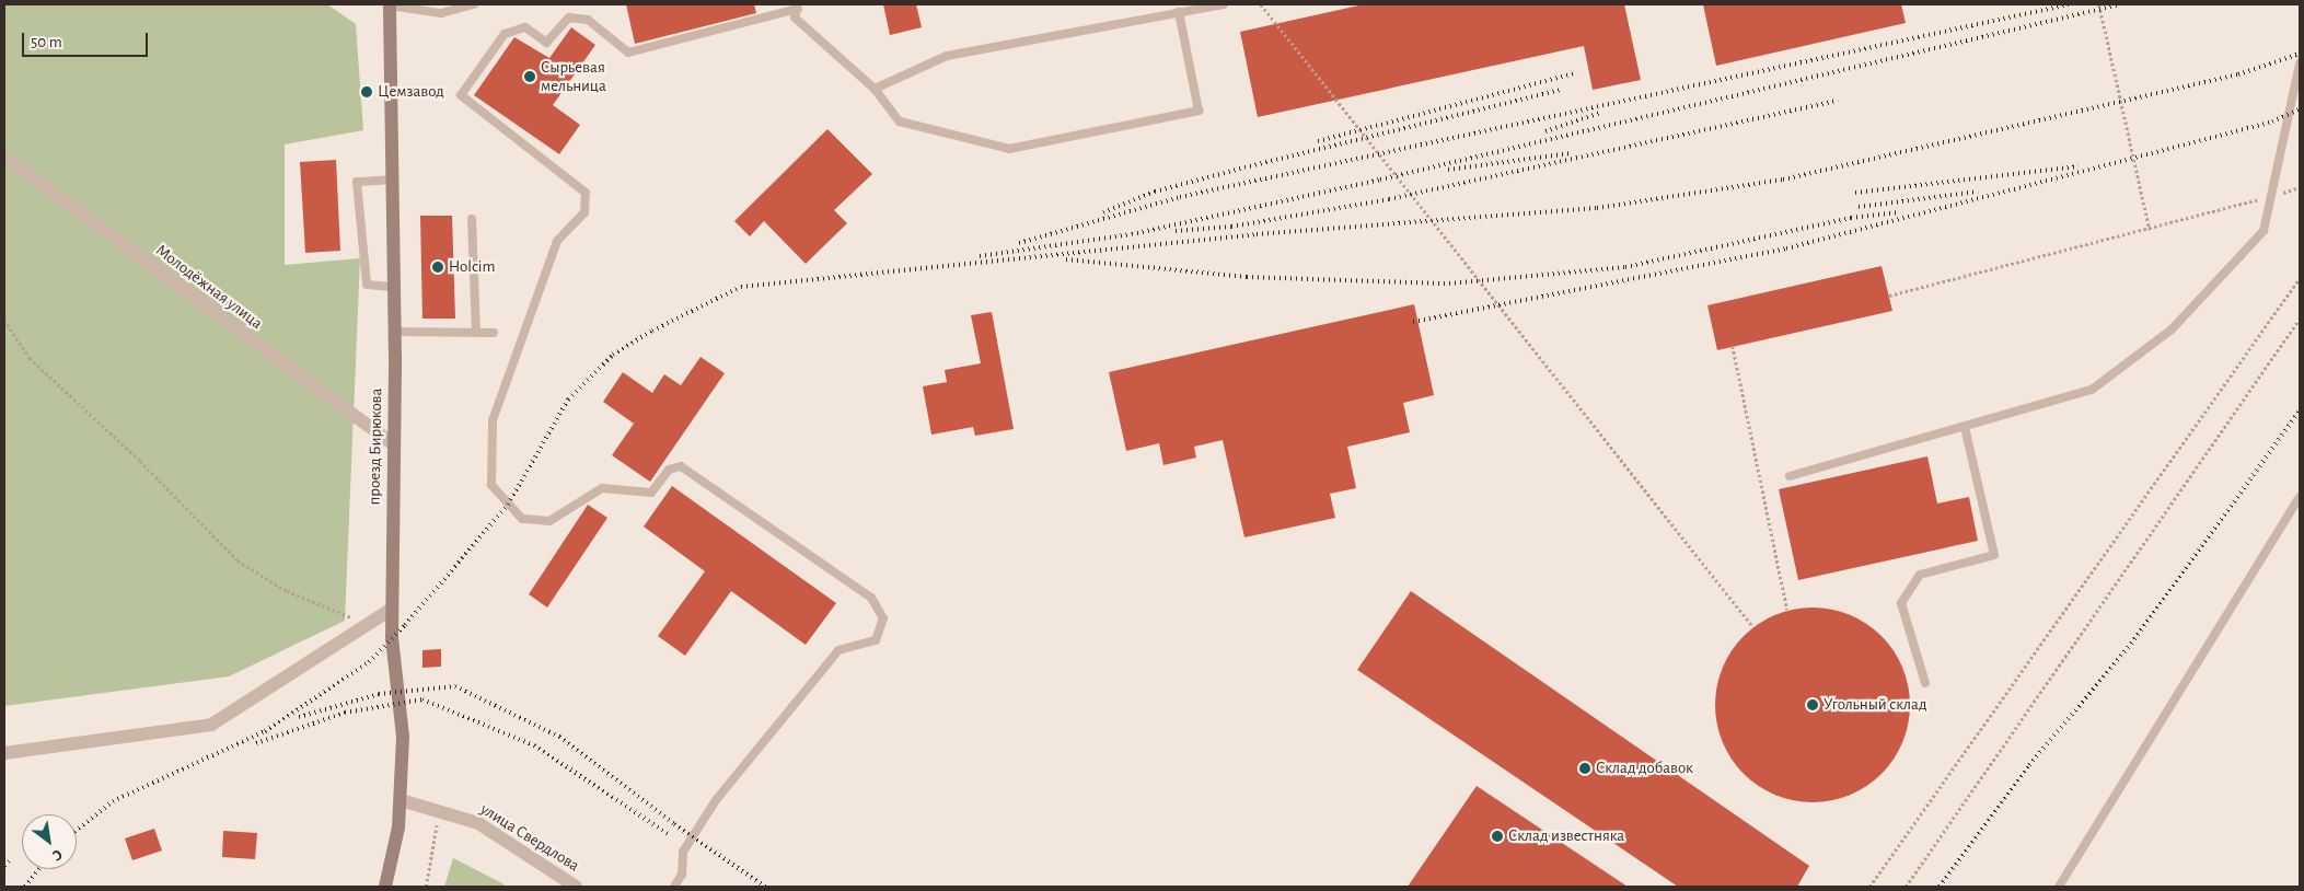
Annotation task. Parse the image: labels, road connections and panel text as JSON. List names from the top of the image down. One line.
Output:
{"streets":{"street":["Молодёжная улица","проезд Бирюкова","улица Свердлова"]},"crossings":[["Молодёжная улица","проезд Бирюкова"],["проезд Бирюкова","улица Свердлова"]],"places":["Сырьевая мельница","Цемзавод","Holcim","Угольный склад","Склад добавок","Склад известняка"],"scale_bar":"50 m","north":"bottom right"}
